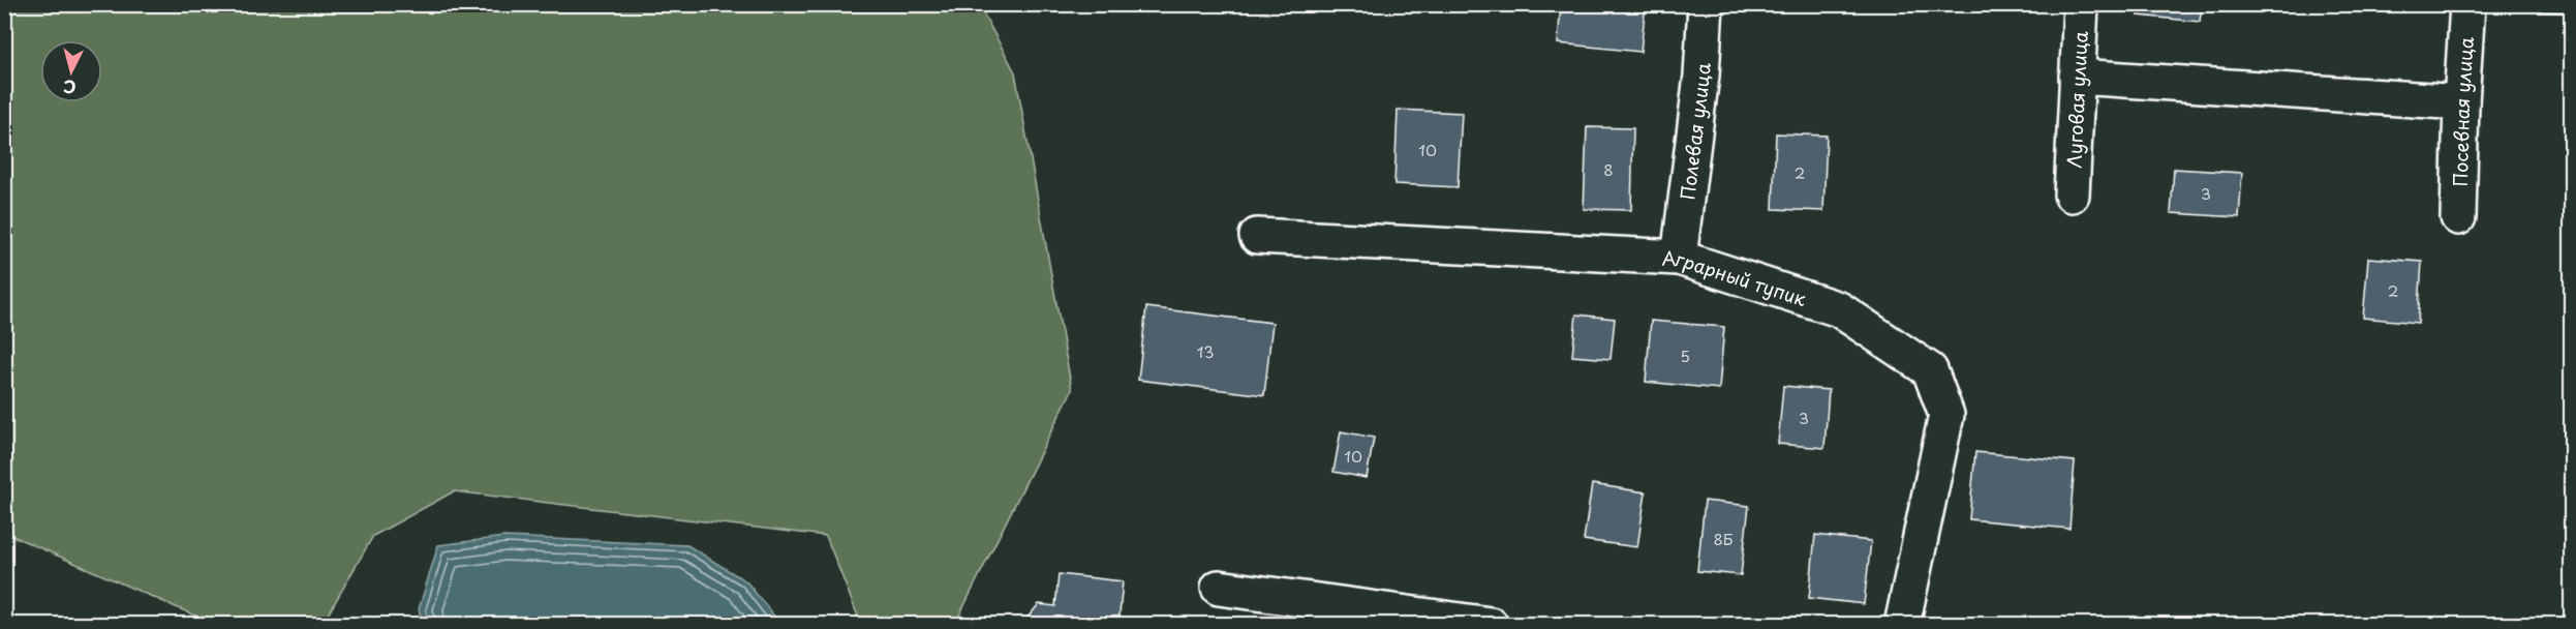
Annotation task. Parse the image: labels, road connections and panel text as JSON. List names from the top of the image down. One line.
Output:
{"streets":{"lane":["Луговая улица","Посевная улица","Полевая улица","Аграрный тупик"]},"crossings":[["Полевая улица","Аграрный тупик"]],"house_numbers":["10","8","2","3","2","13","5","3","10","8Б"],"north":"bottom"}
